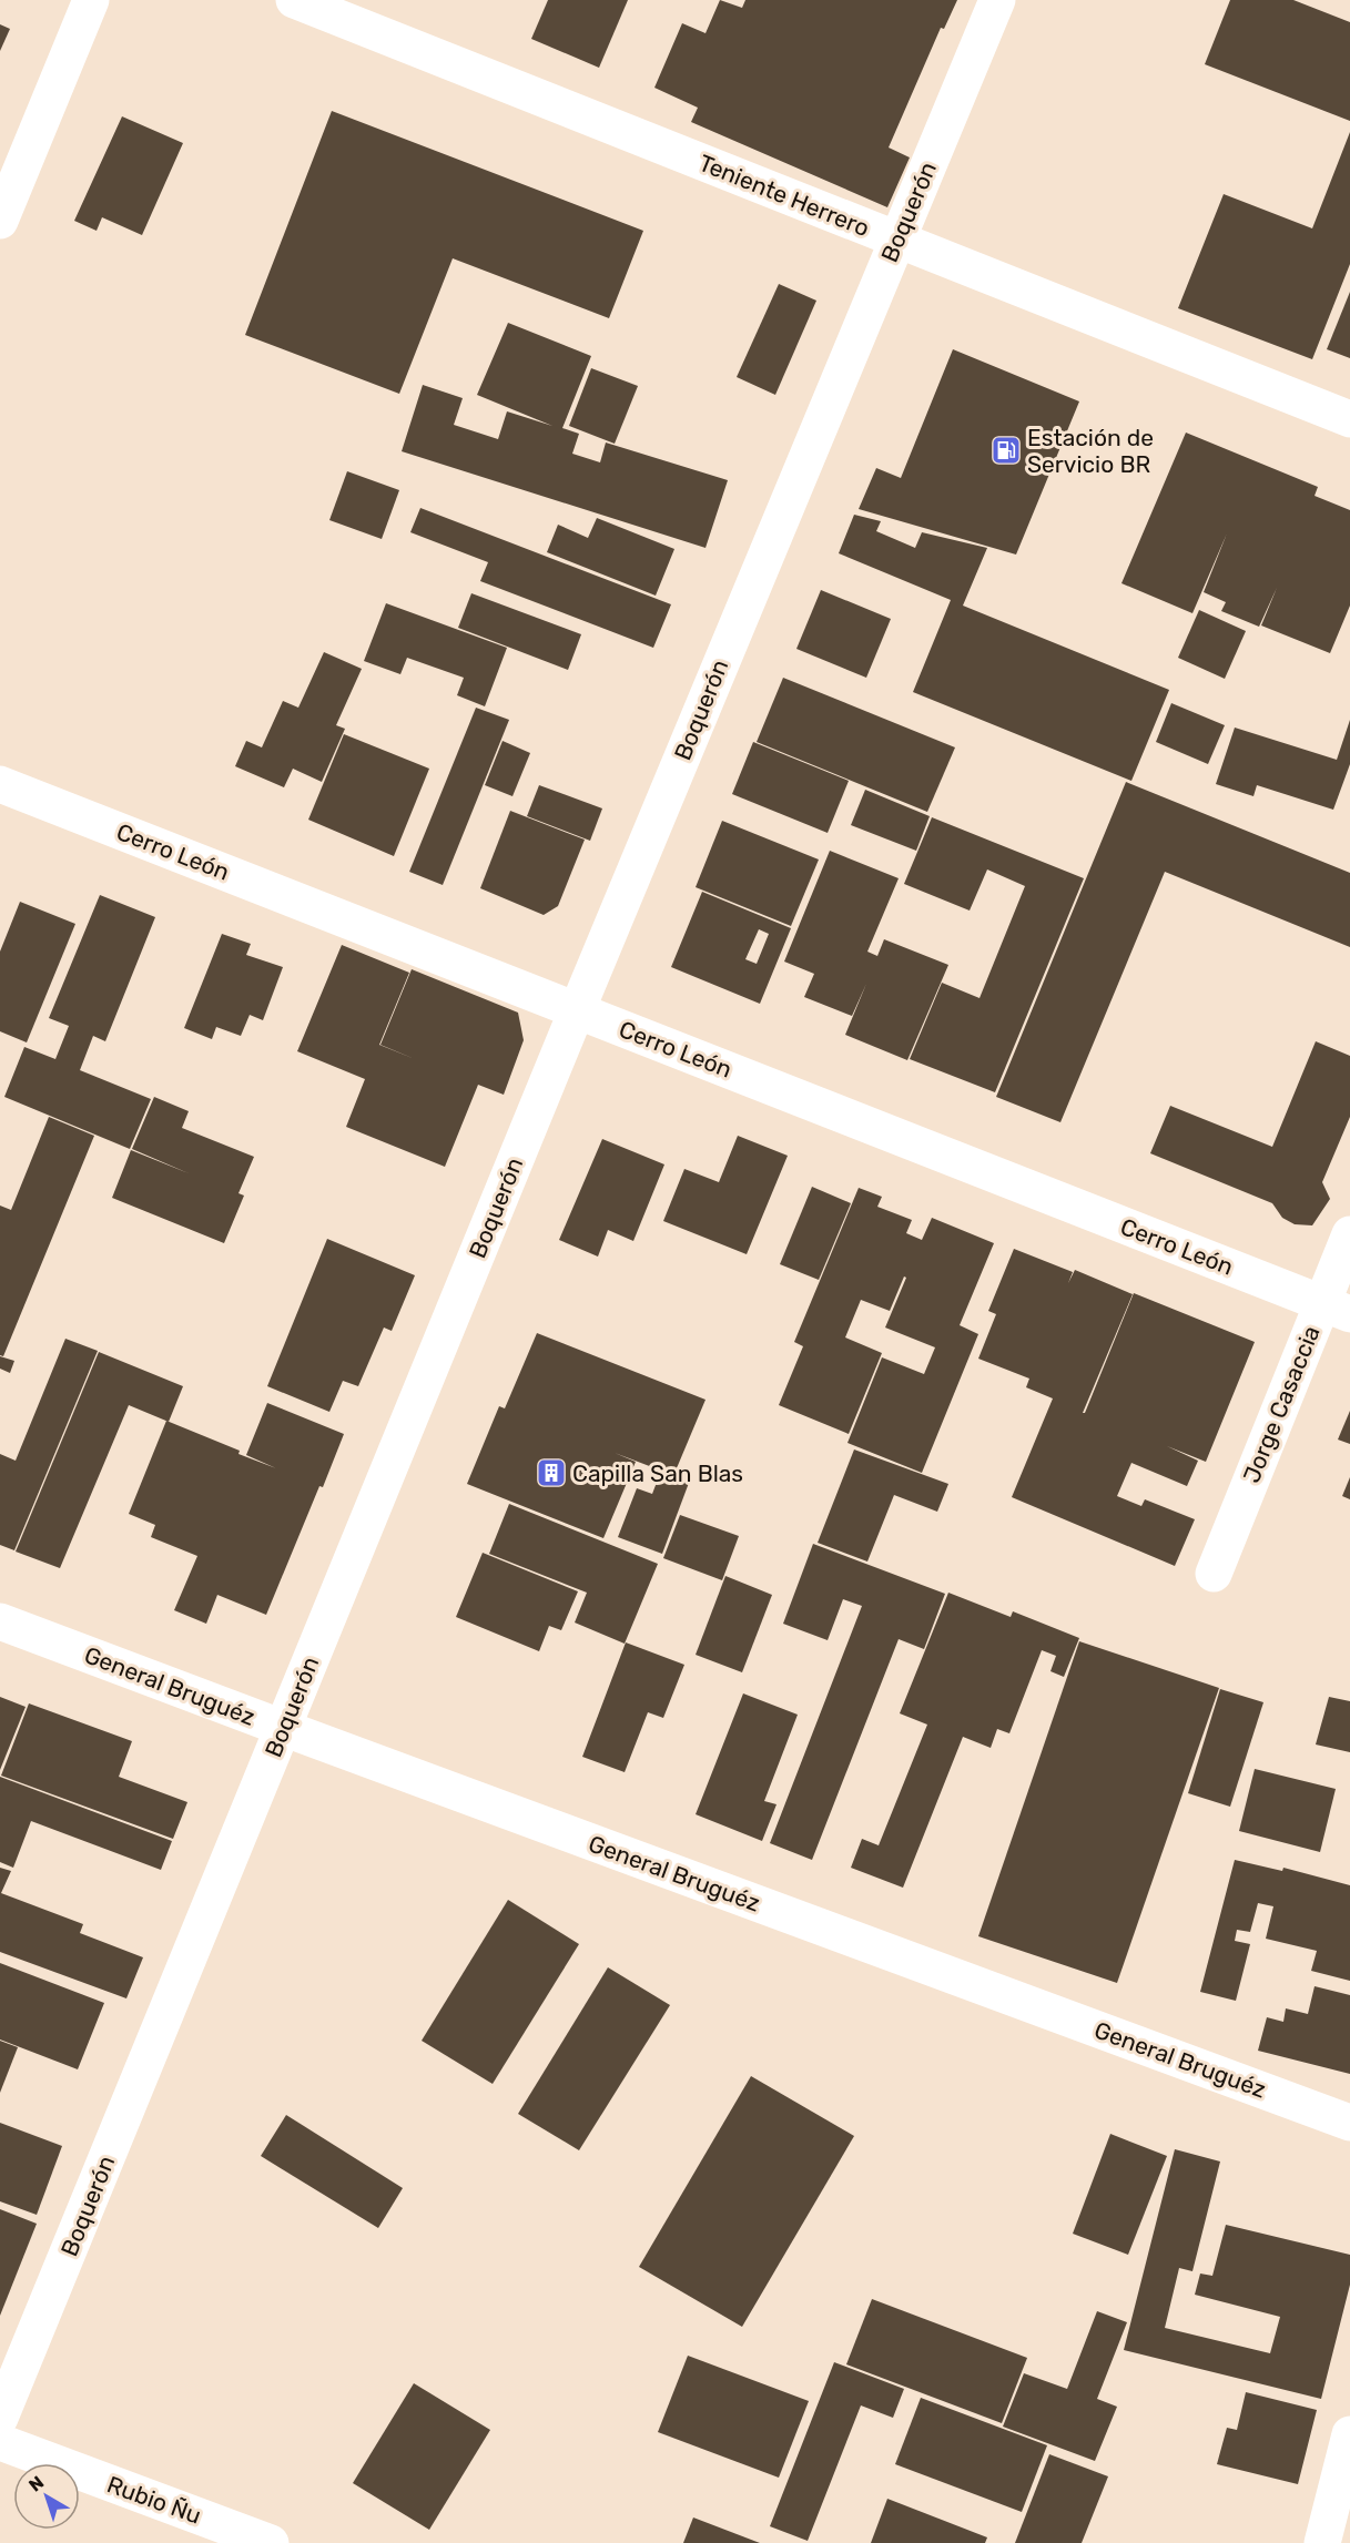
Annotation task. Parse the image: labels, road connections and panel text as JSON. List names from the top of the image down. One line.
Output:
{"streets":{"street":["Teniente Herrero","Boquerón","Cerro León","Jorge Casaccia","General Bruguéz","Rubio Ñu"]},"crossings":[["Teniente Herrero","Boquerón"],["Boquerón","Cerro León"],["Boquerón","General Bruguéz"],["Cerro León","Jorge Casaccia"]],"places":{"fuel station":["Estación de Servicio BR"],"building":["Capilla San Blas"]},"north":"top left"}
